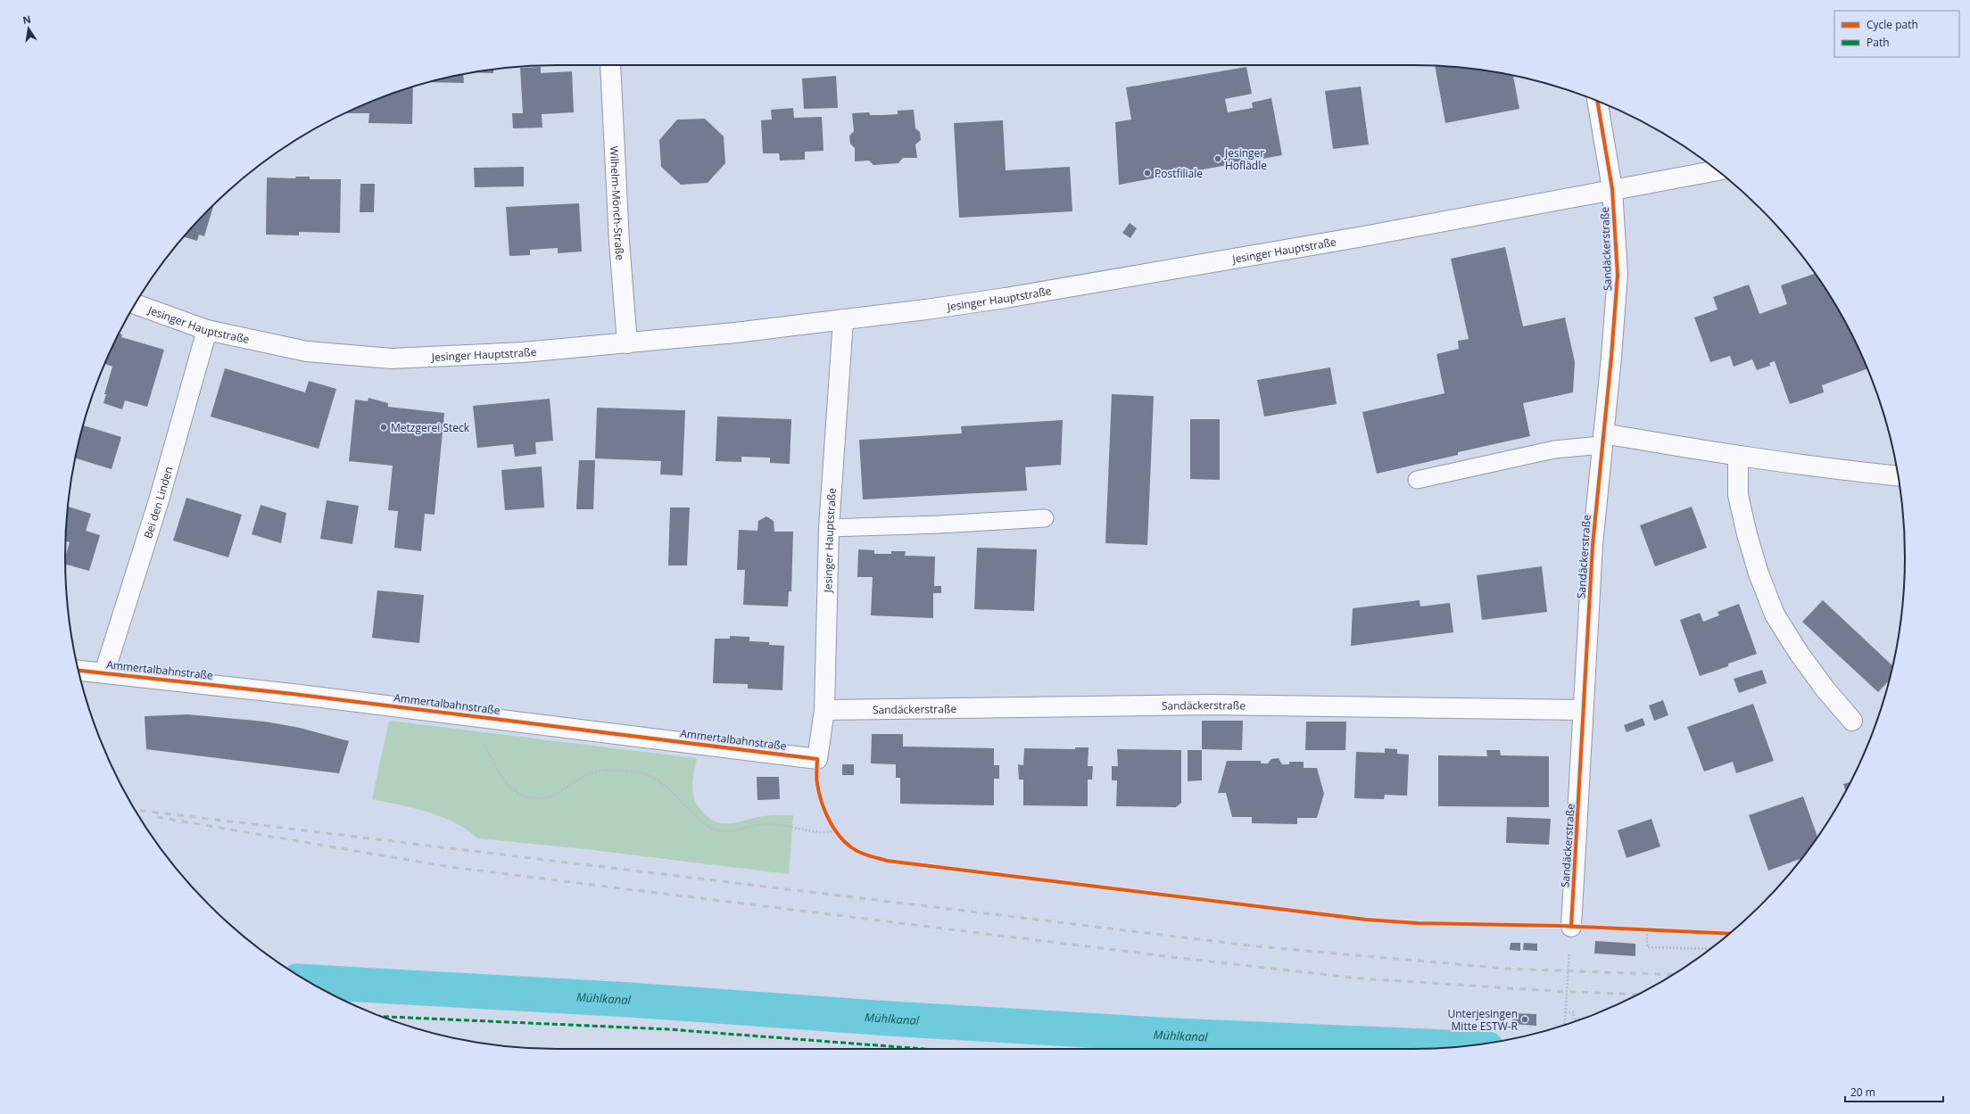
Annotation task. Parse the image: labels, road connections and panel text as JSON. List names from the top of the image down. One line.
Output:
{"streets":{"street":["Wilhelm-Mönch-Straße","Sandäckerstraße","Jesinger Hauptstraße","Bei den Linden","Ammertalbahnstraße"]},"crossings":[["Wilhelm-Mönch-Straße","Jesinger Hauptstraße"],["Sandäckerstraße","Jesinger Hauptstraße"],["Jesinger Hauptstraße","Bei den Linden"],["Jesinger Hauptstraße","Ammertalbahnstraße"],["Bei den Linden","Ammertalbahnstraße"]],"water":["Mühlkanal"],"places":["Jesinger Hoflädle","Postfiliale","Metzgerei Steck","Unterjesingen Mitte ESTW-R"],"legend":["Cycle path","Path"],"scale_bar":"20 m","north":"top"}
